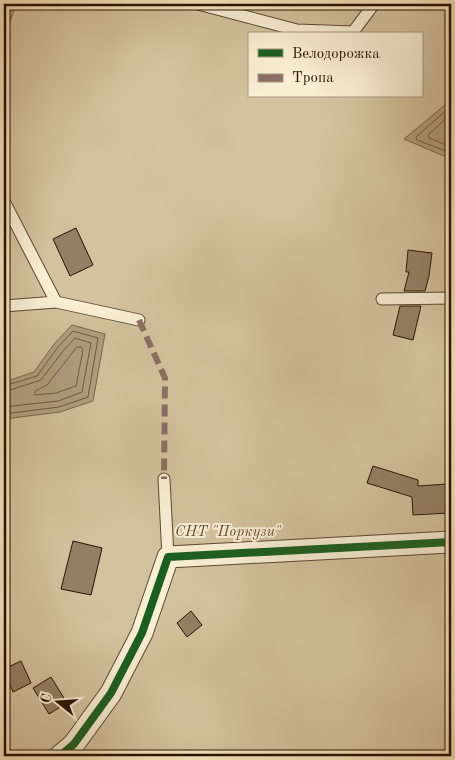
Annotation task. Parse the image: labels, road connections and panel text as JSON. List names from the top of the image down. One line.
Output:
{"parks":["СНТ \"Поркузи\""],"legend":["Велодорожка","Тропа"],"north":"left"}
